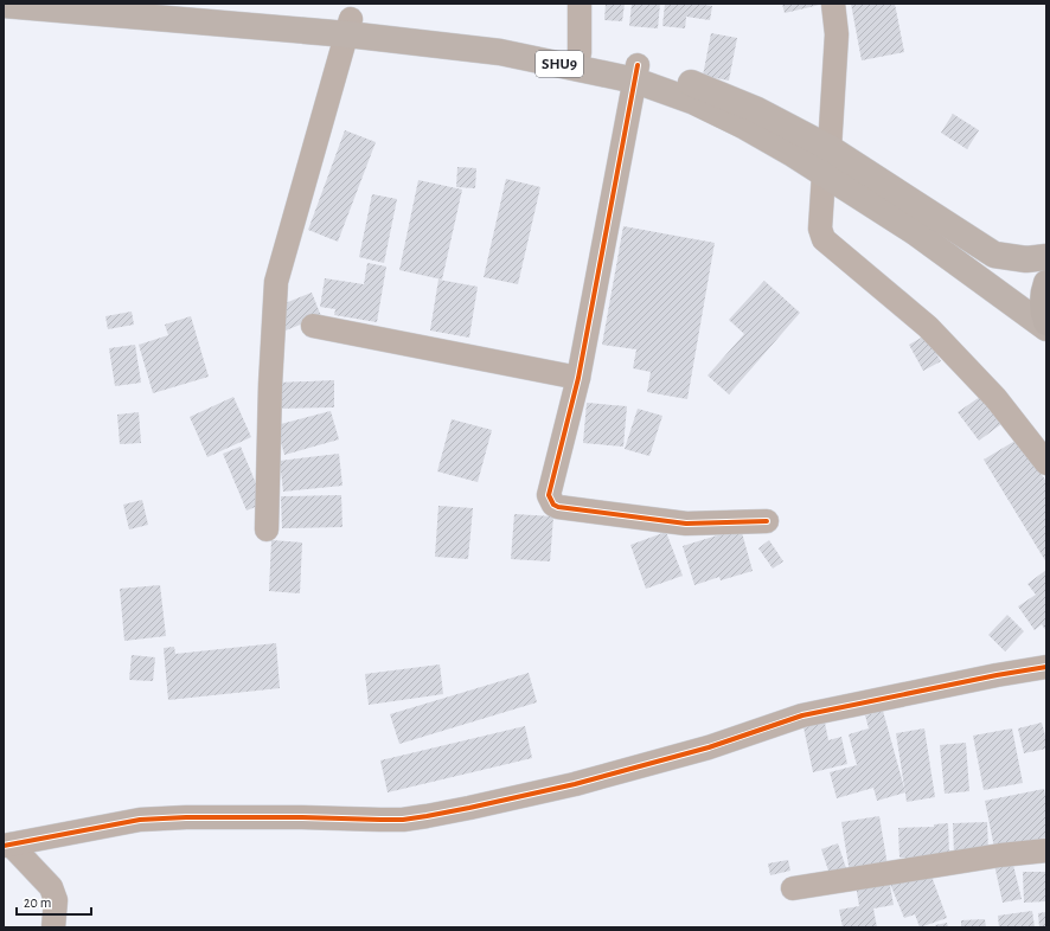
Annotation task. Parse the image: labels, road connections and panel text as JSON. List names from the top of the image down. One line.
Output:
{"streets":{"main road":["SHU9"]},"scale_bar":"20 m"}
